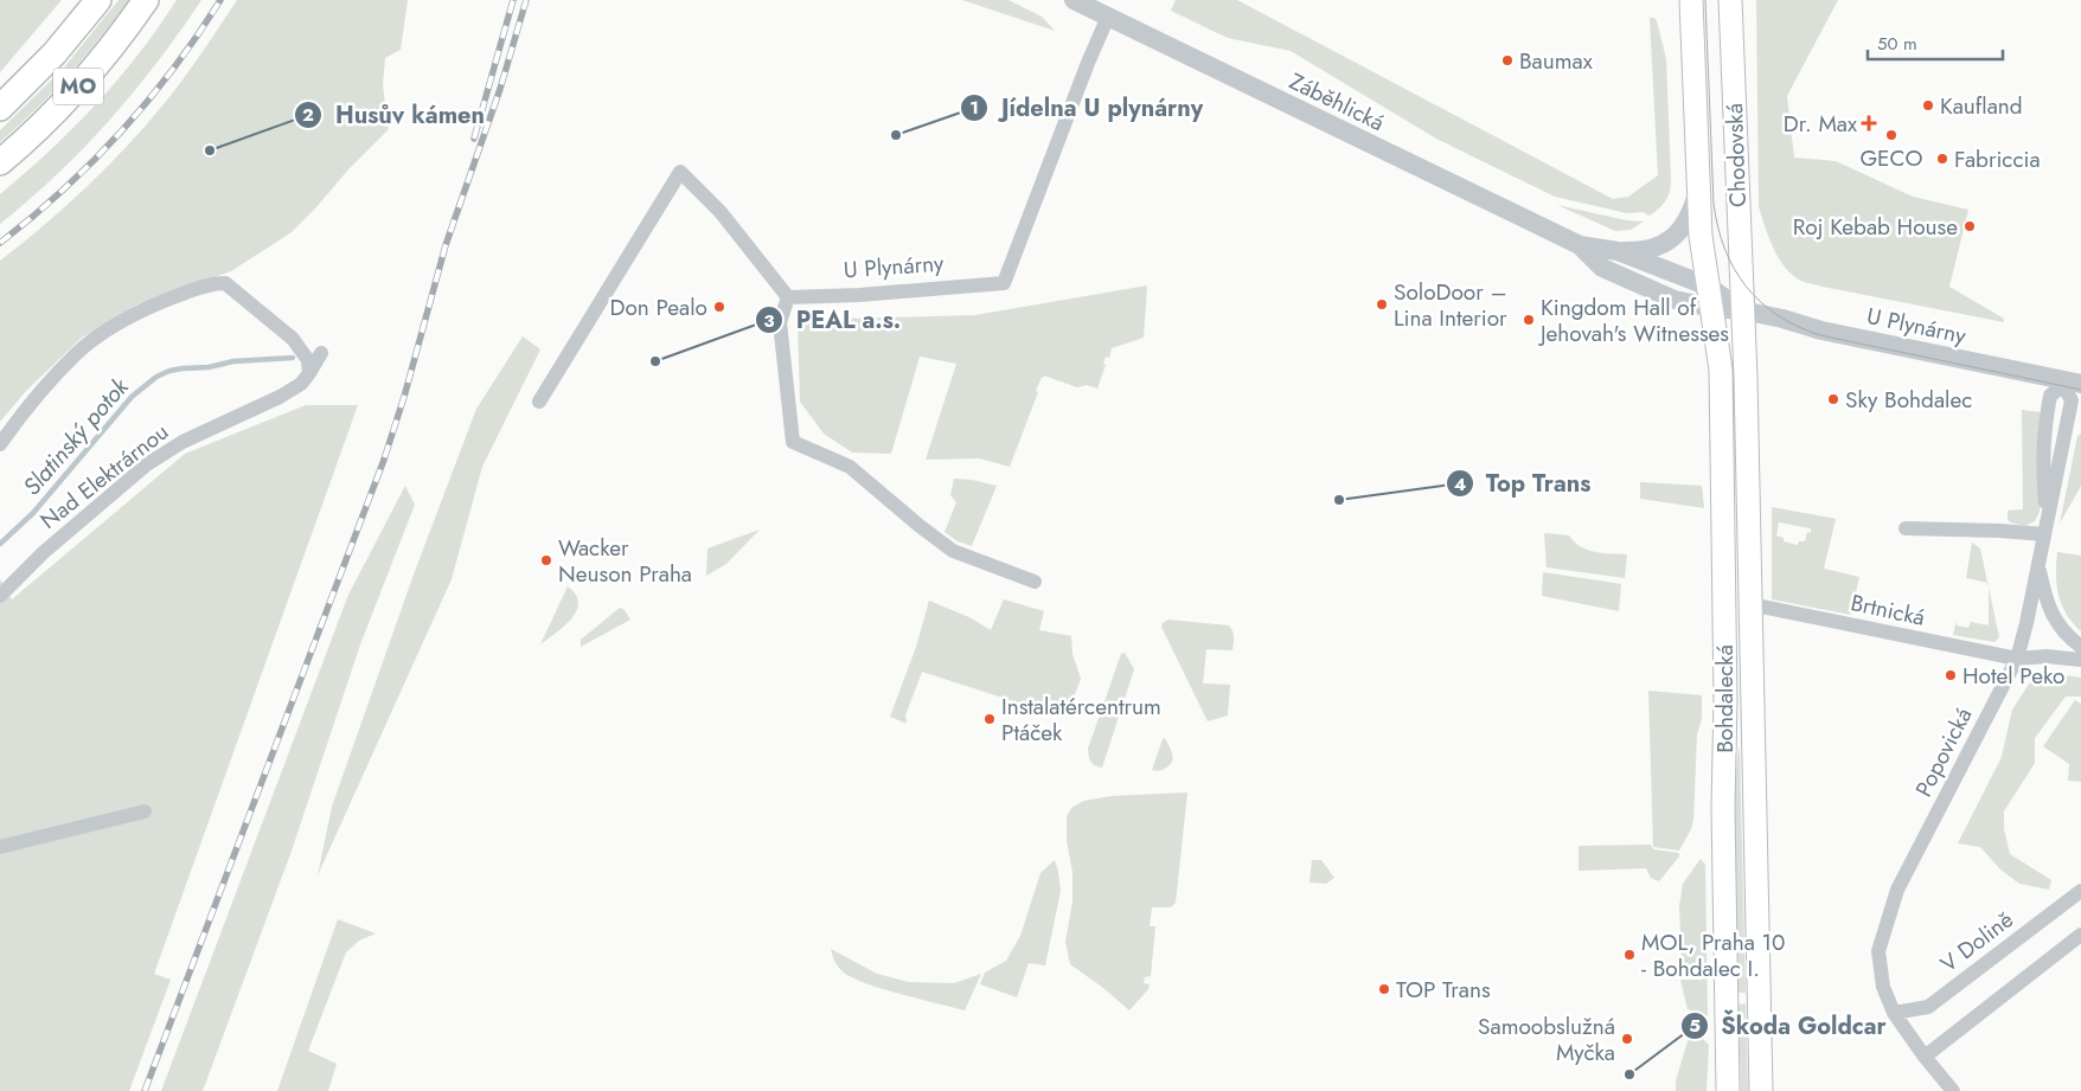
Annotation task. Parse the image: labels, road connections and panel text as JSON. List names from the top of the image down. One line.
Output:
{"streets":{"highway":["MO"],"main road":["Chodovská","Bohdalecká"],"street":["Záběhlická","U Plynárny","Nad Elektrárnou","Brtnická","Popovická","V Dolině"]},"crossings":[["Záběhlická","Chodovská"],["Záběhlická","U Plynárny"],["Záběhlická","Bohdalecká"],["Chodovská","U Plynárny"],["Chodovská","Bohdalecká"],["U Plynárny","Bohdalecká"],["U Plynárny","Popovická"],["Brtnická","Bohdalecká"],["Brtnická","Popovická"],["Popovická","V Dolině"]],"water":["Slatinský potok"],"places":{"other":["Baumax","Kaufland","Jídelna U plynárny","GECO","Husův kámen","Fabriccia","Roj Kebab House","SoloDoor – Lina Interior","Don Pealo","Kingdom Hall of Jehovah's Witnesses","PEAL a.s.","Sky Bohdalec","Top Trans","Wacker Neuson Praha","Hotel Peko","Instalatércentrum Ptáček","MOL, Praha 10 - Bohdalec I.","TOP Trans","Samoobslužná Myčka","Škoda Goldcar"],"health":["Dr. Max"]},"scale_bar":"50 m"}
